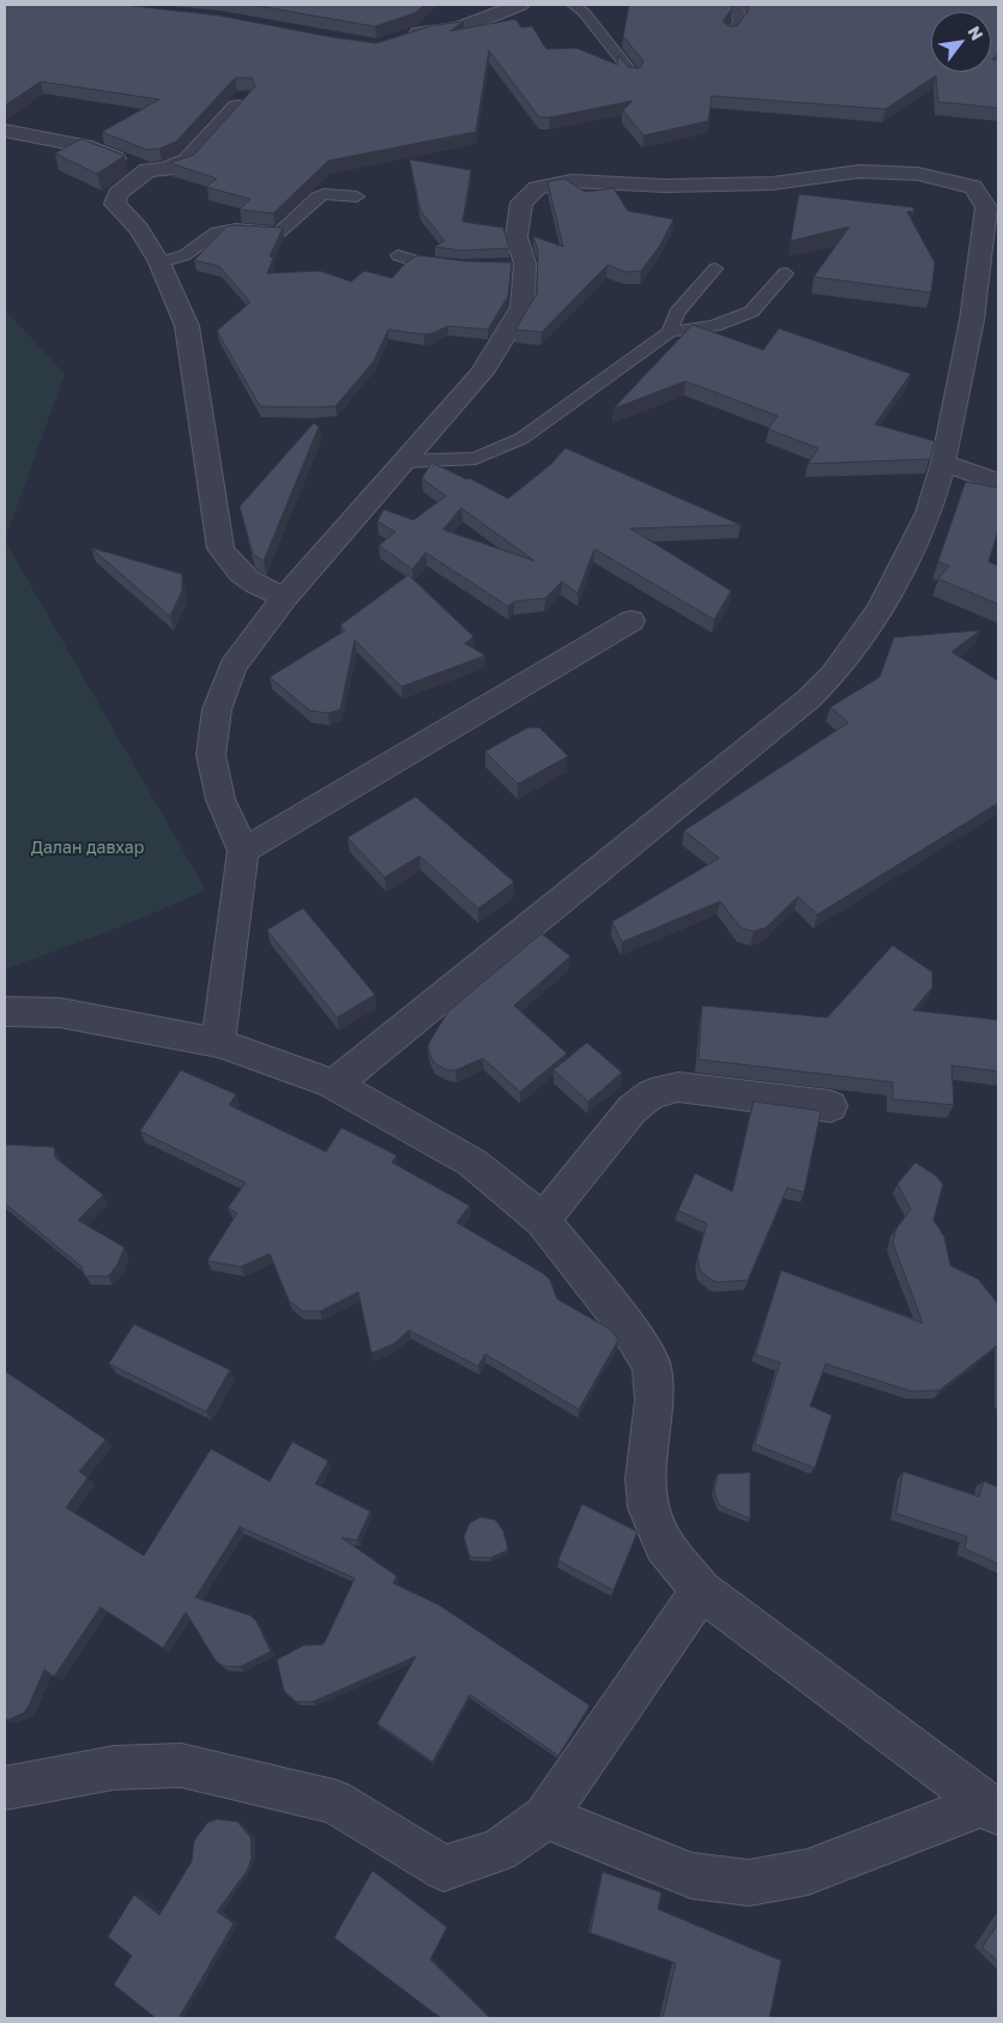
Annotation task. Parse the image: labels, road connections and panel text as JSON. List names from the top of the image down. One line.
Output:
{"parks":["Далан давхар"],"north":"top right"}
